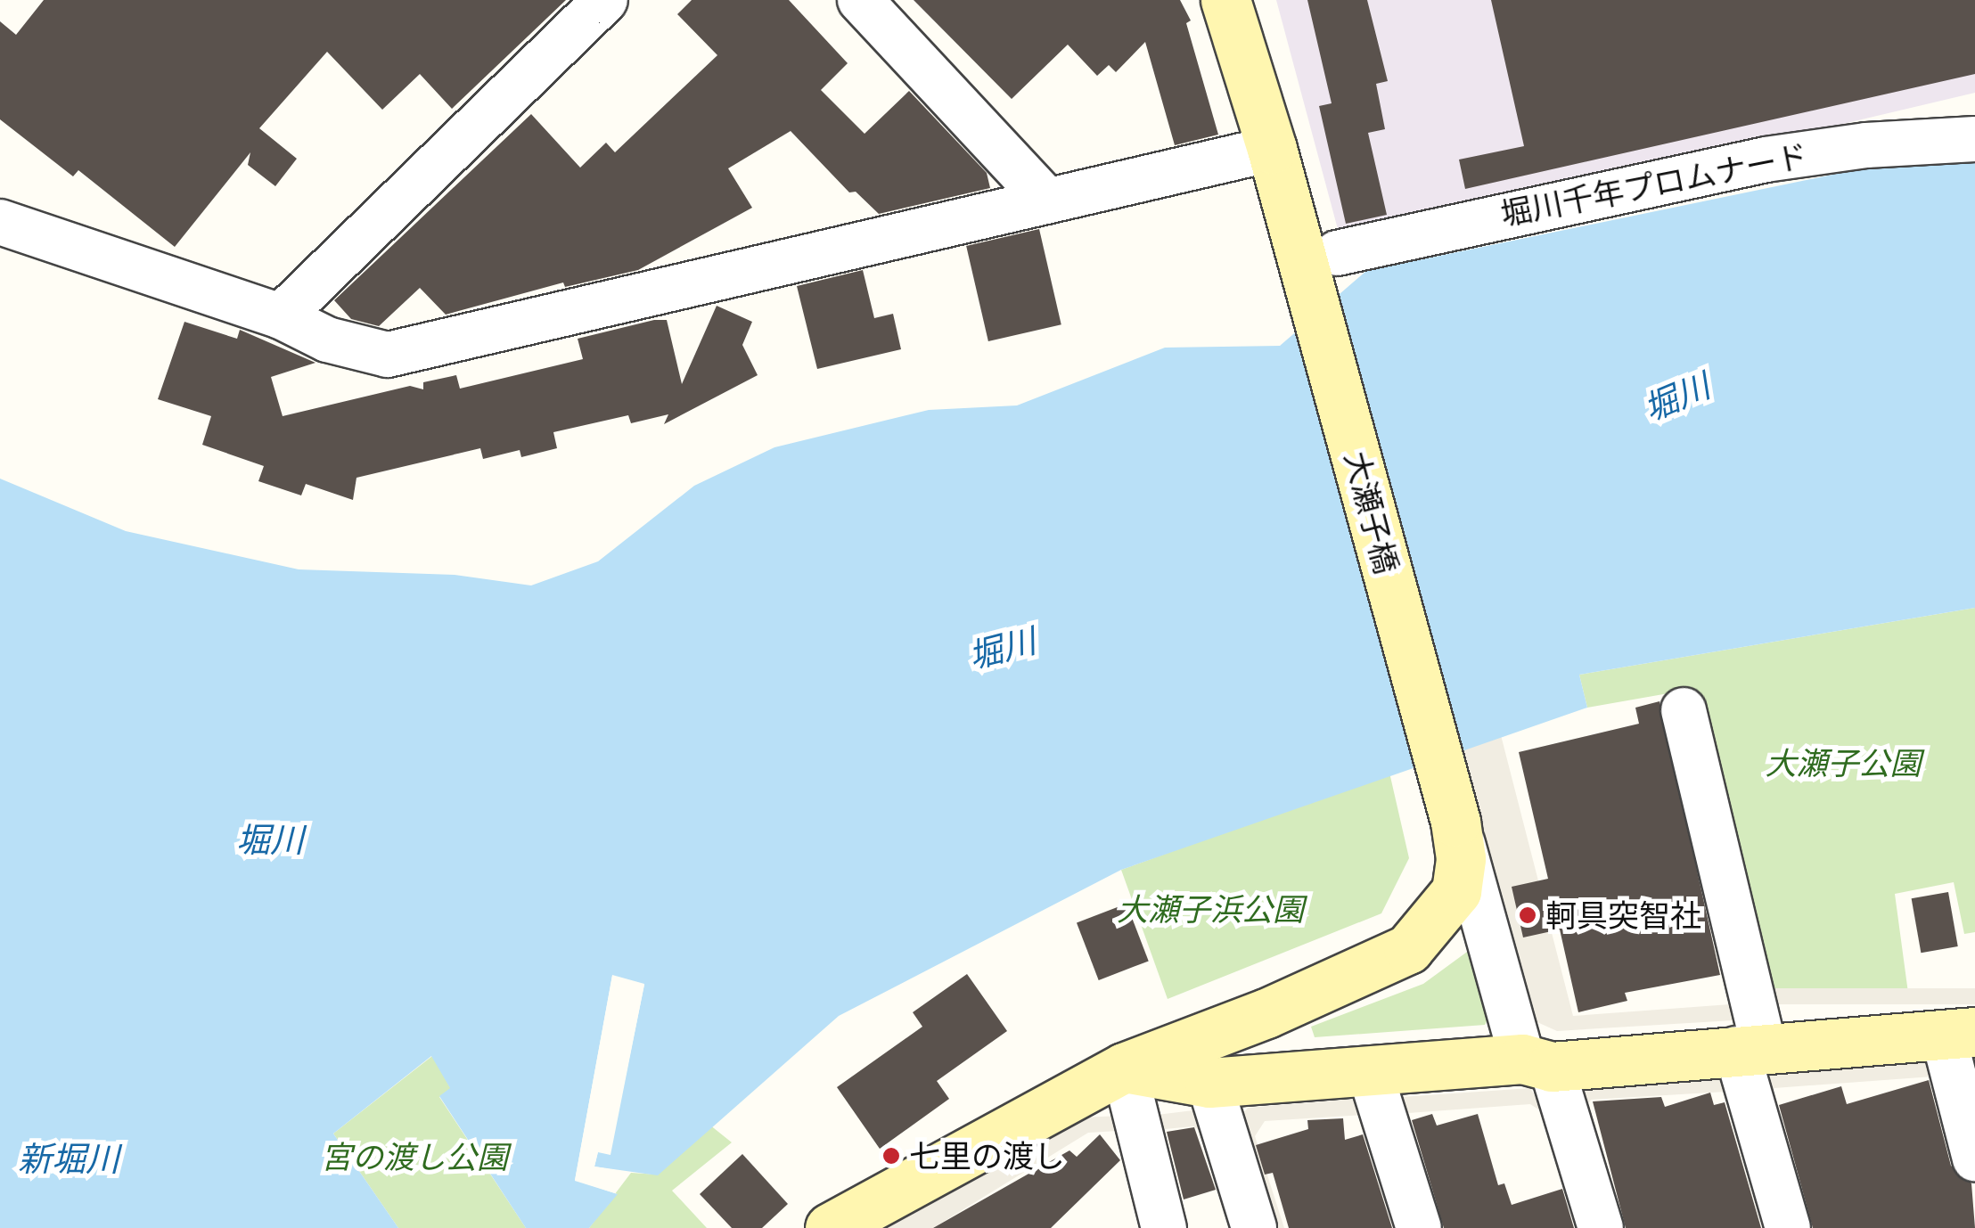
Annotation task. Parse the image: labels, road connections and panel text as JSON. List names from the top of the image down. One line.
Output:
{"streets":{"street":["堀川千年プロムナード","大瀬子橋"]},"crossings":[["堀川千年プロムナード","大瀬子橋"]],"water":["堀川","新堀川"],"parks":["大瀬子公園","大瀬子浜公園","宮の渡し公園"],"places":["軻具突智社","七里の渡し"]}
